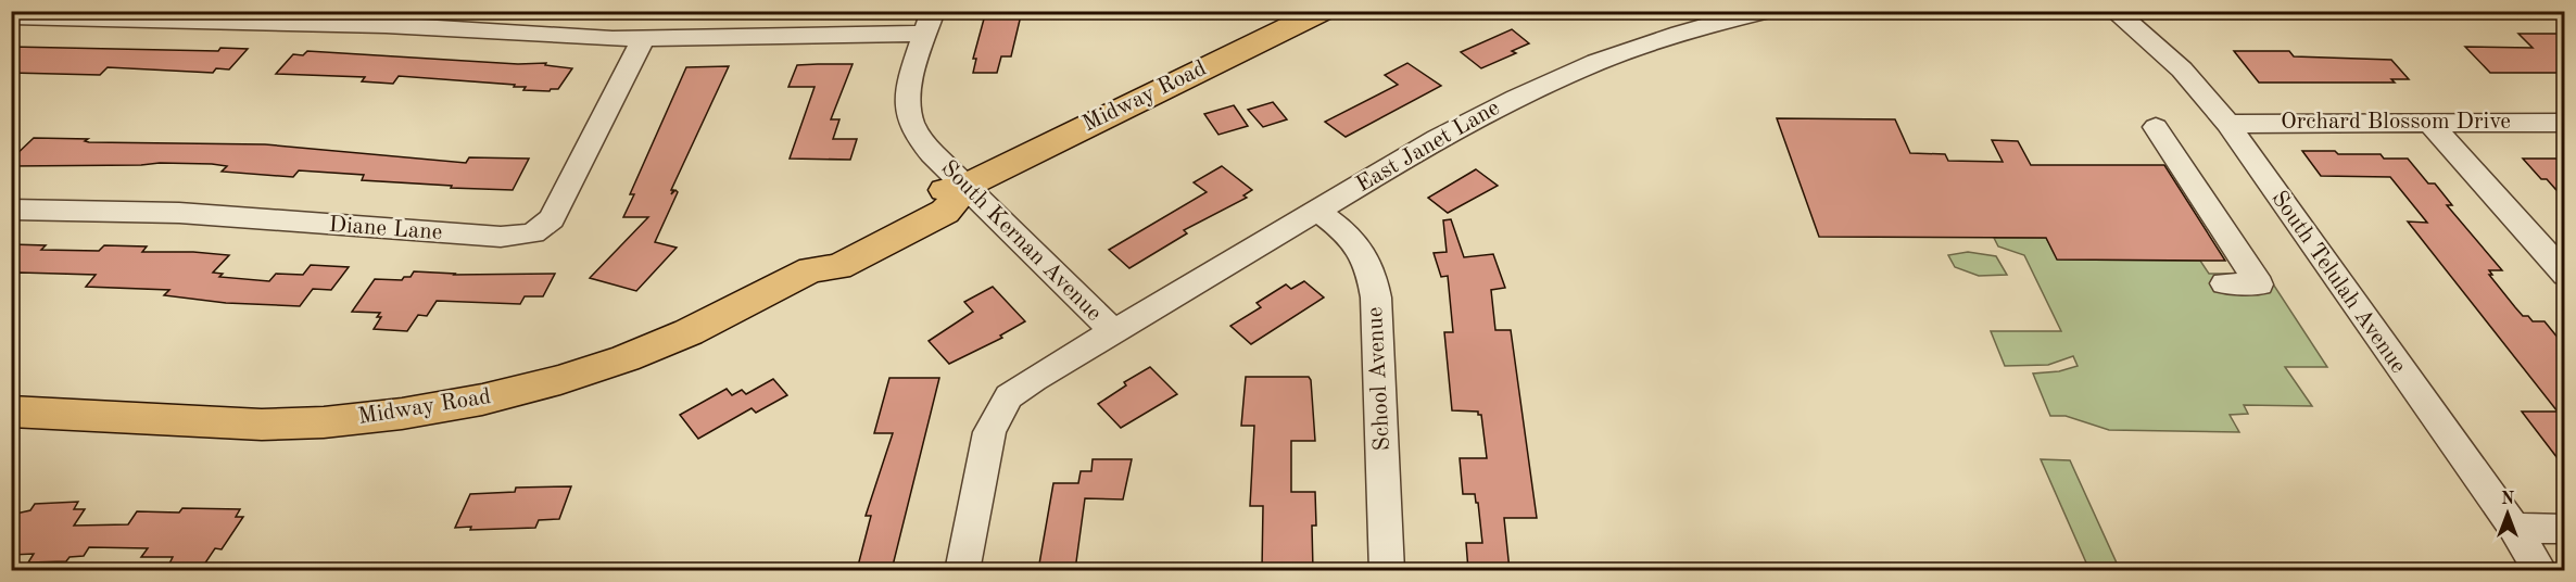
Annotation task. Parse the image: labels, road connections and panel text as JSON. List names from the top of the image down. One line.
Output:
{"streets":{"main road":["Midway Road"],"street":["Orchard Blossom Drive","East Janet Lane","Diane Lane","South Kernan Avenue","South Telulah Avenue","School Avenue"]},"crossings":[["Midway Road","South Kernan Avenue"],["Orchard Blossom Drive","South Telulah Avenue"],["East Janet Lane","South Kernan Avenue"],["East Janet Lane","School Avenue"]],"north":"top"}
